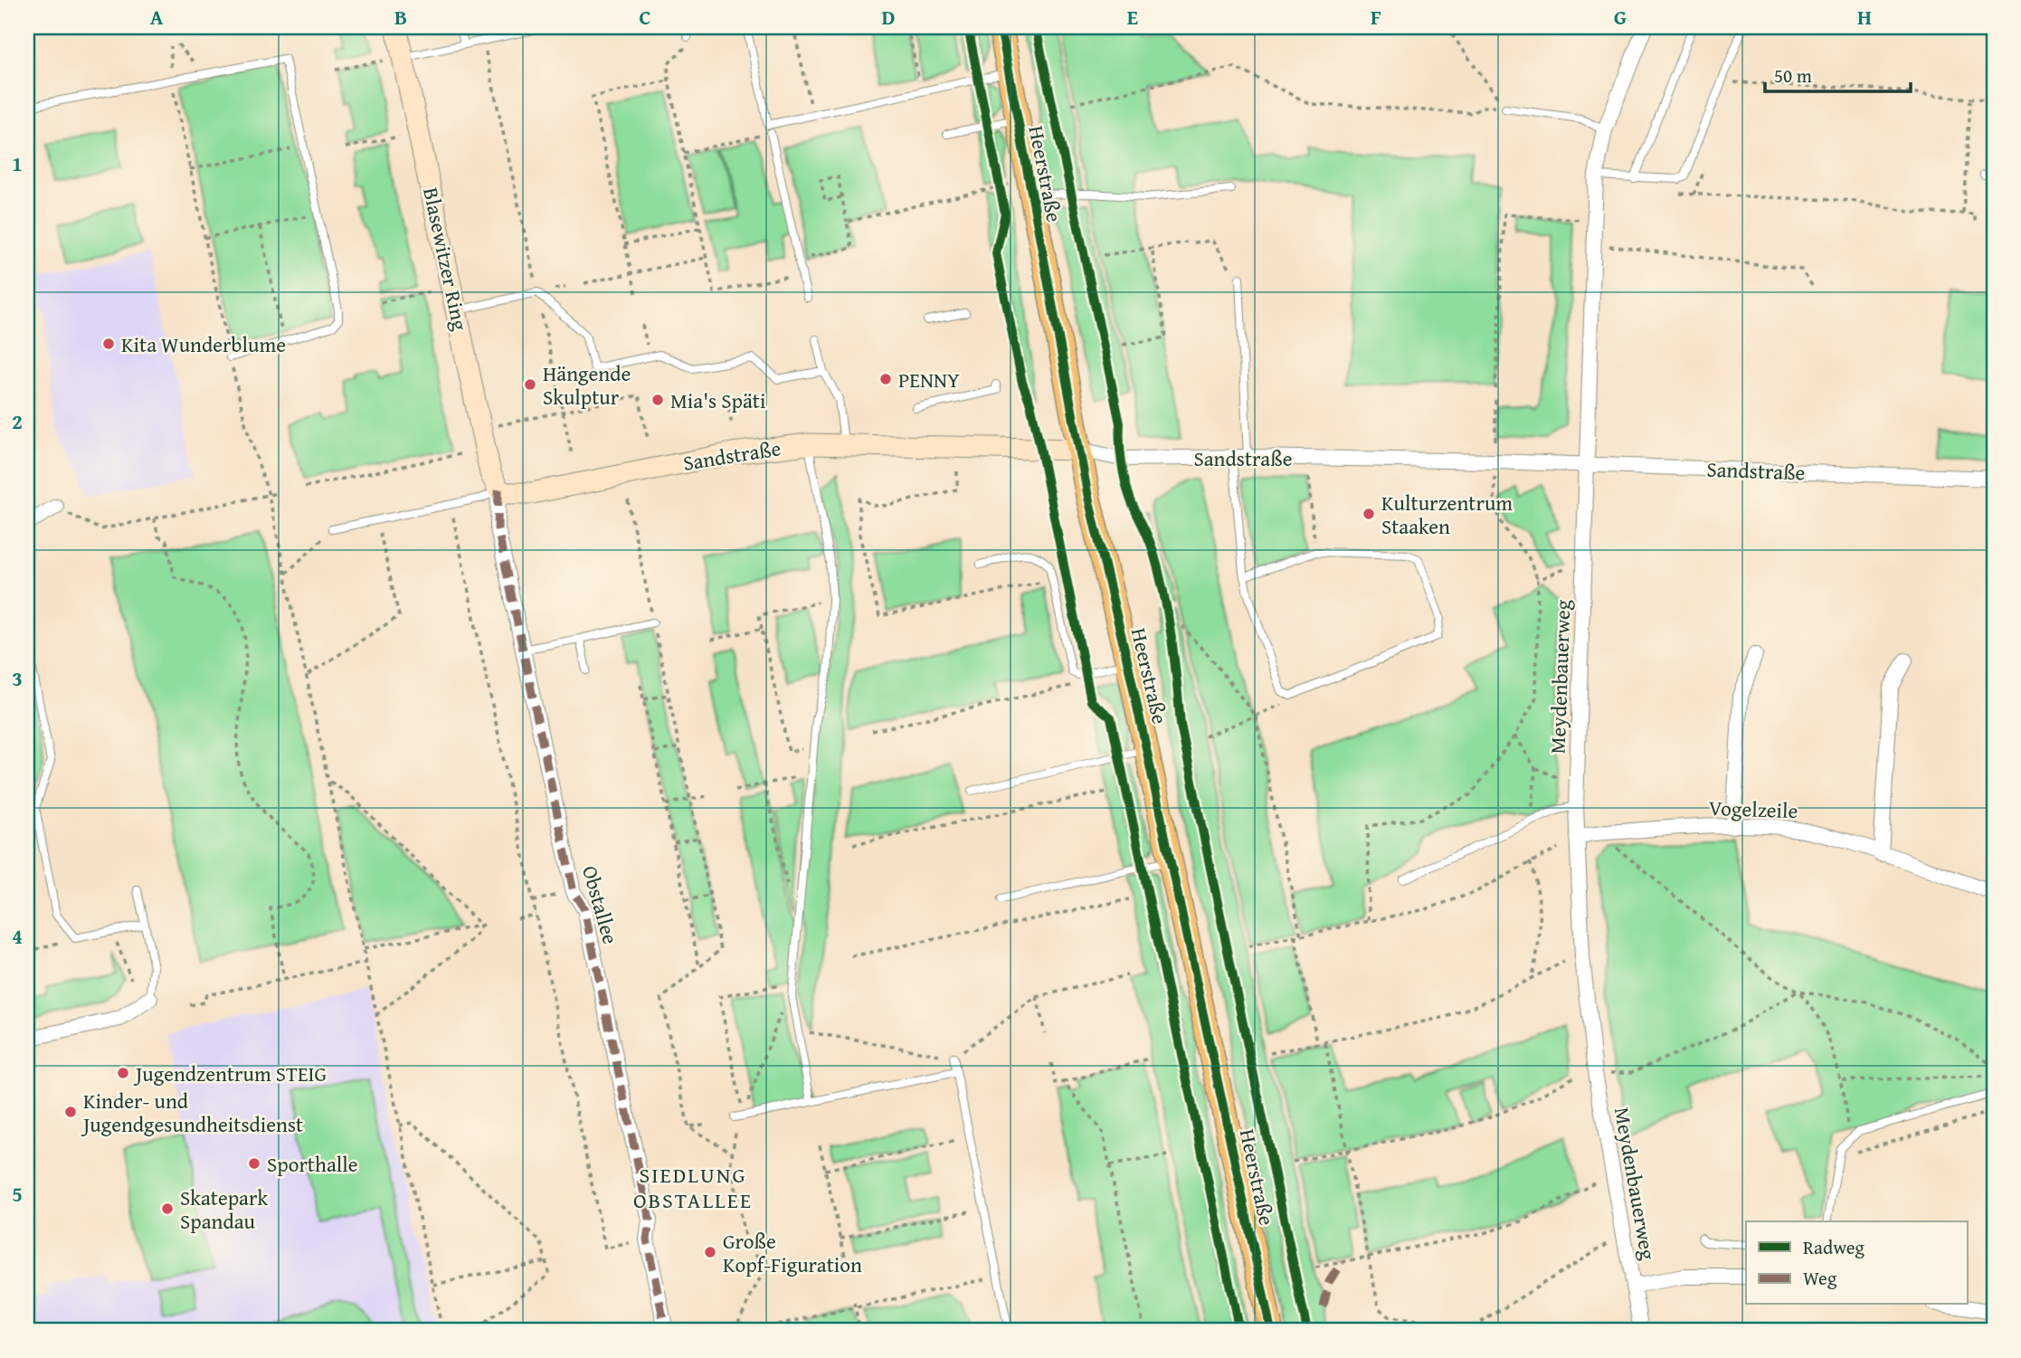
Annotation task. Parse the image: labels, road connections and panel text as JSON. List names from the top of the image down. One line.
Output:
{"streets":{"main road":["Heerstraße"],"street":["Blasewitzer Ring","Sandstraße","Meydenbauerweg","Vogelzeile","Obstallee"]},"crossings":[["Heerstraße","Sandstraße"],["Blasewitzer Ring","Sandstraße"],["Blasewitzer Ring","Obstallee"],["Sandstraße","Meydenbauerweg"],["Sandstraße","Obstallee"],["Meydenbauerweg","Vogelzeile"]],"districts":["SIEDLUNG OBSTALLEE"],"places":["Kita Wunderblume","PENNY","Hängende Skulptur","Mia's Späti","Kulturzentrum Staaken","Jugendzentrum STEIG","Kinder- und Jugendgesundheitsdienst","Sporthalle","Skatepark Spandau","Große Kopf-Figuration"],"legend":["Radweg","Weg"],"scale_bar":"50 m","grid":{"columns":["A","B","C","D","E","F","G","H"],"rows":["1","2","3","4","5"]}}
